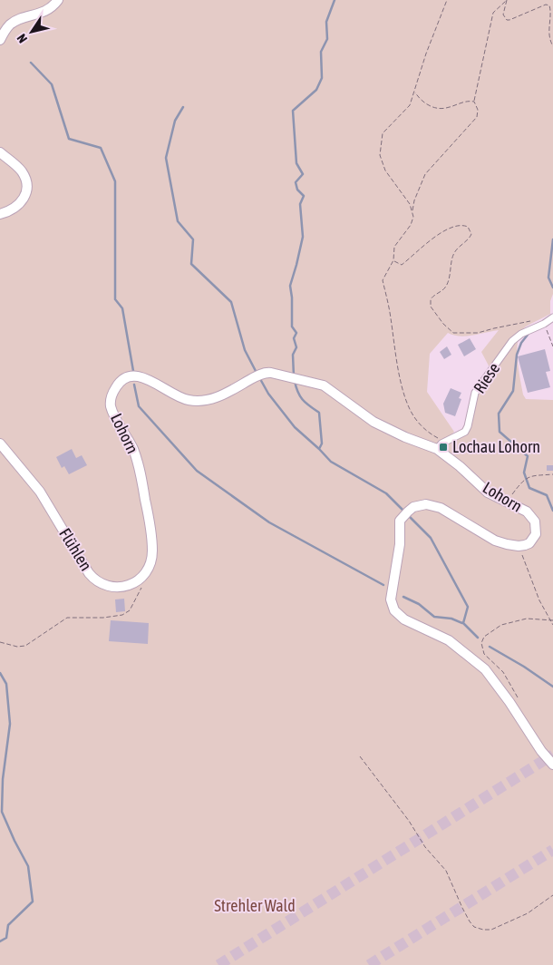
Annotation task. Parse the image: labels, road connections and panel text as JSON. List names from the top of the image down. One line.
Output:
{"streets":{"street":["Riese","Lohorn","Flühlen"]},"crossings":[["Riese","Lohorn"],["Lohorn","Flühlen"]],"parks":["Strehler Wald"],"places":{"transit":["Lochau Lohorn"]},"north":"bottom left"}
